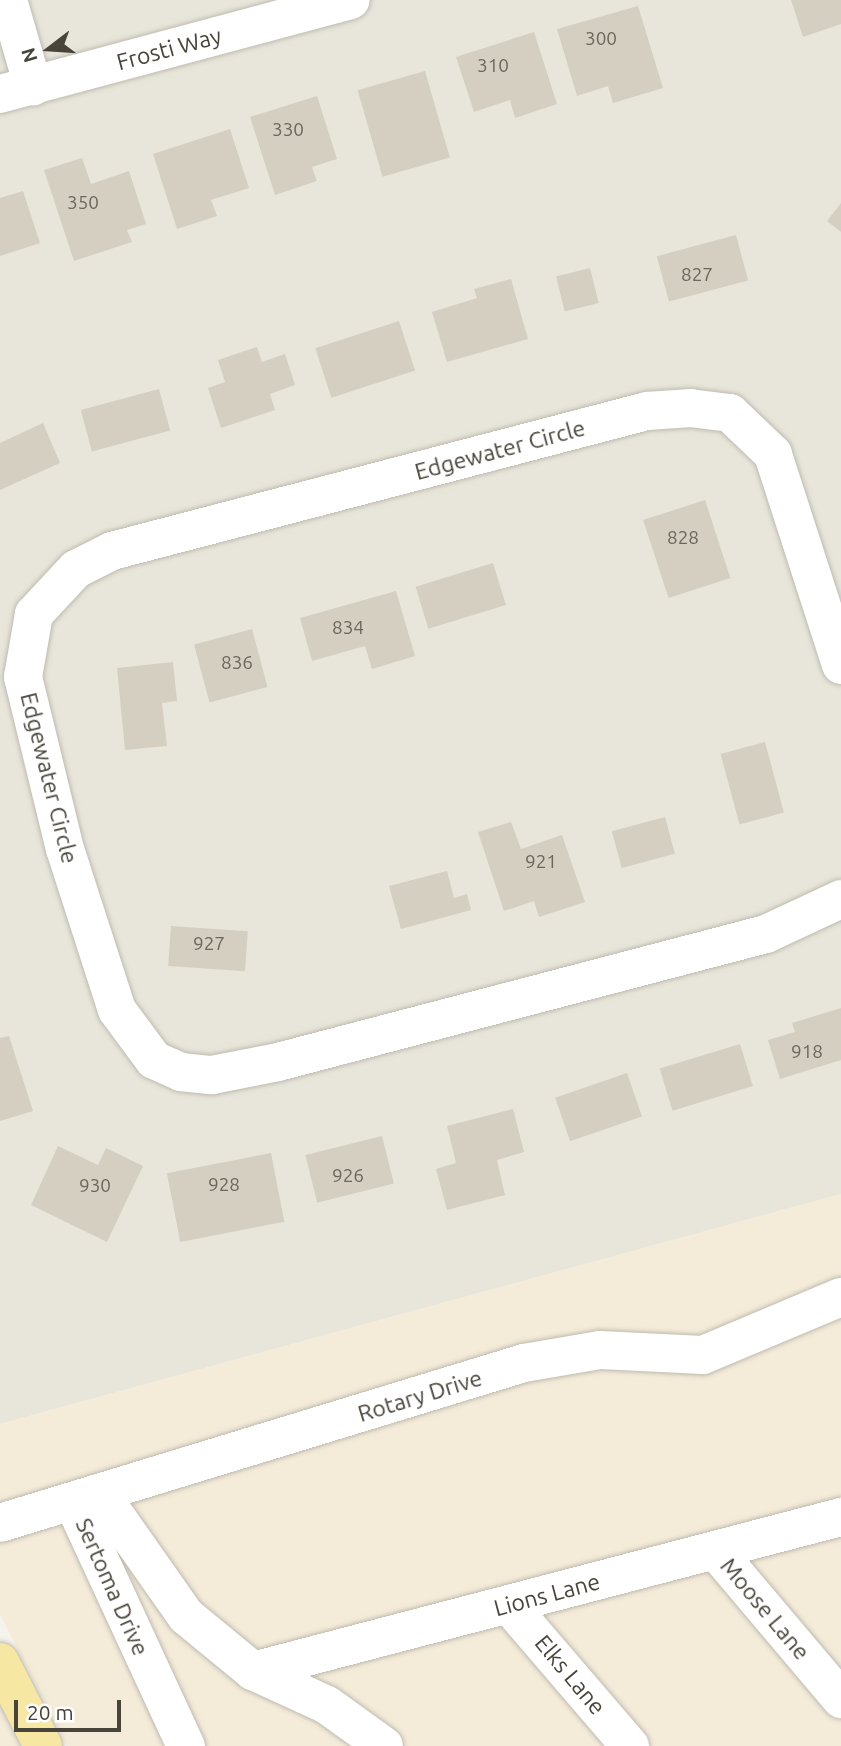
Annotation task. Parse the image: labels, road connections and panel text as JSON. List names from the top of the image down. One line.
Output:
{"streets":{"street":["Frosti Way","Edgewater Circle","Rotary Drive","Sertoma Drive","Lions Lane","Moose Lane","Elks Lane"]},"crossings":[["Rotary Drive","Sertoma Drive"],["Lions Lane","Moose Lane"],["Lions Lane","Elks Lane"]],"house_numbers":["300","310","330","350","827","828","834","836","921","927","918","926","928","930"],"scale_bar":"20 m","north":"left"}
